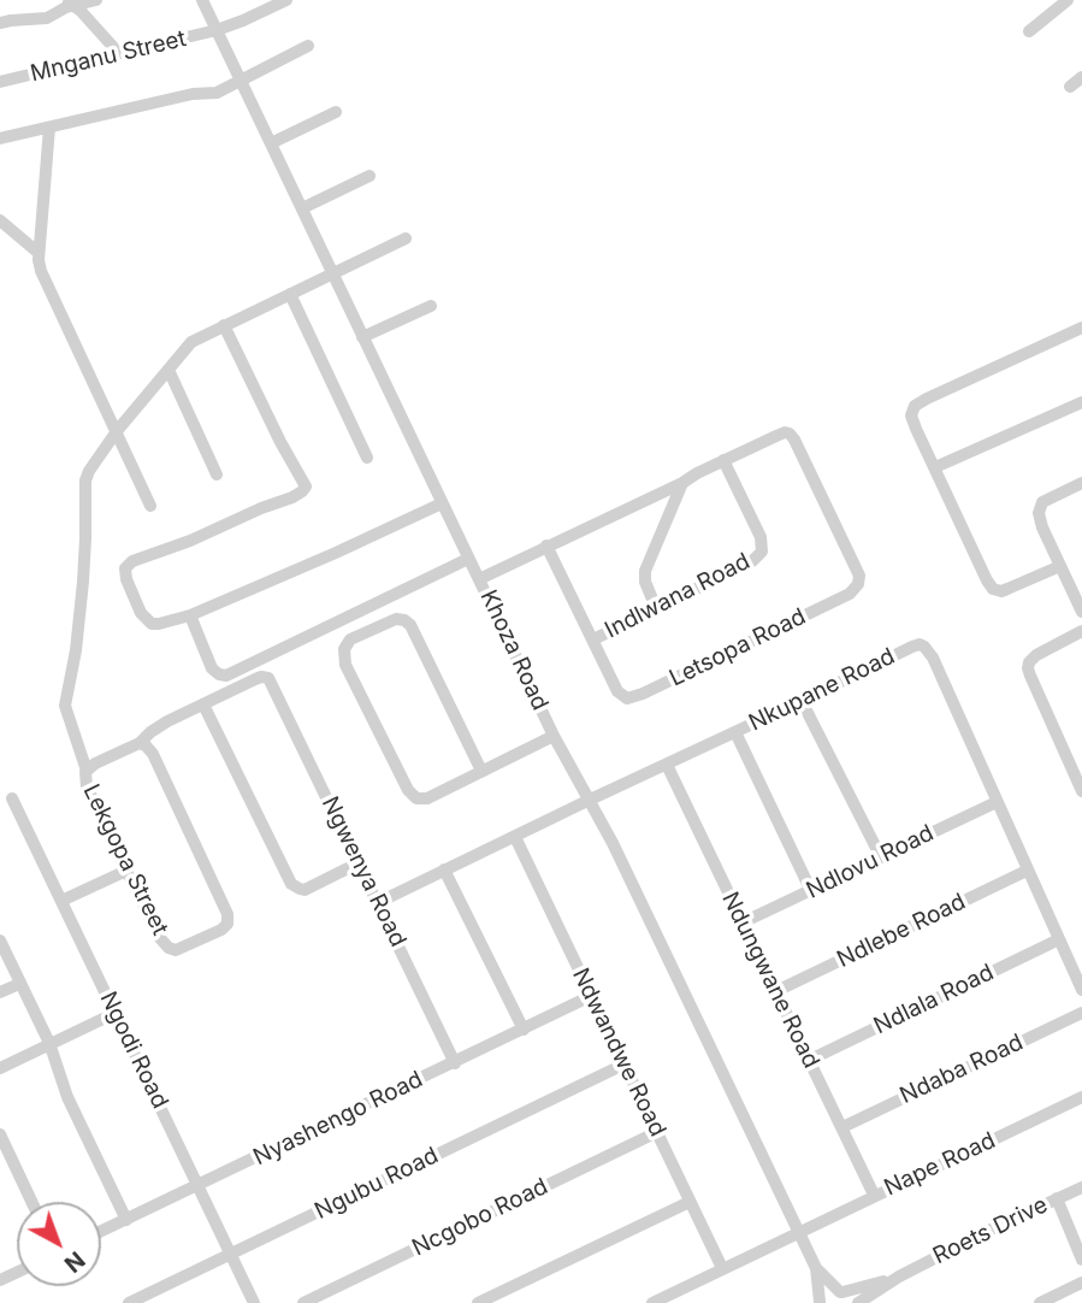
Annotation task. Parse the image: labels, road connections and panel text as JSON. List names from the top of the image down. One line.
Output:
{"streets":{"street":["Mnganu Street","Indlwana Road","Letsopa Road","Khoza Road","Nkupane Road","Lekgopa Street","Ndlovu Road","Ngwenya Road","Ndlebe Road","Ndungwane Road","Ndlala Road","Ngodi Road","Ndwandwe Road","Ndaba Road","Nyashengo Road","Nape Road","Ngubu Road","Ncgobo Road","Roets Drive"]},"crossings":[["Mnganu Street","Khoza Road"],["Indlwana Road","Letsopa Road"],["Khoza Road","Nkupane Road"],["Khoza Road","Nape Road"],["Khoza Road","Roets Drive"],["Nkupane Road","Ndlovu Road"],["Nkupane Road","Ngwenya Road"],["Nkupane Road","Ndlebe Road"],["Nkupane Road","Ndungwane Road"],["Nkupane Road","Ndlala Road"],["Nkupane Road","Ndwandwe Road"],["Lekgopa Street","Ngwenya Road"],["Ndlovu Road","Ndungwane Road"],["Ngwenya Road","Nyashengo Road"],["Ndlebe Road","Ndungwane Road"],["Ndungwane Road","Ndlala Road"],["Ndungwane Road","Ndaba Road"],["Ndungwane Road","Nape Road"],["Ngodi Road","Nyashengo Road"],["Ngodi Road","Ngubu Road"],["Ndwandwe Road","Nyashengo Road"],["Ndwandwe Road","Nape Road"],["Ndwandwe Road","Ngubu Road"],["Ndwandwe Road","Ncgobo Road"]],"north":"bottom right"}
